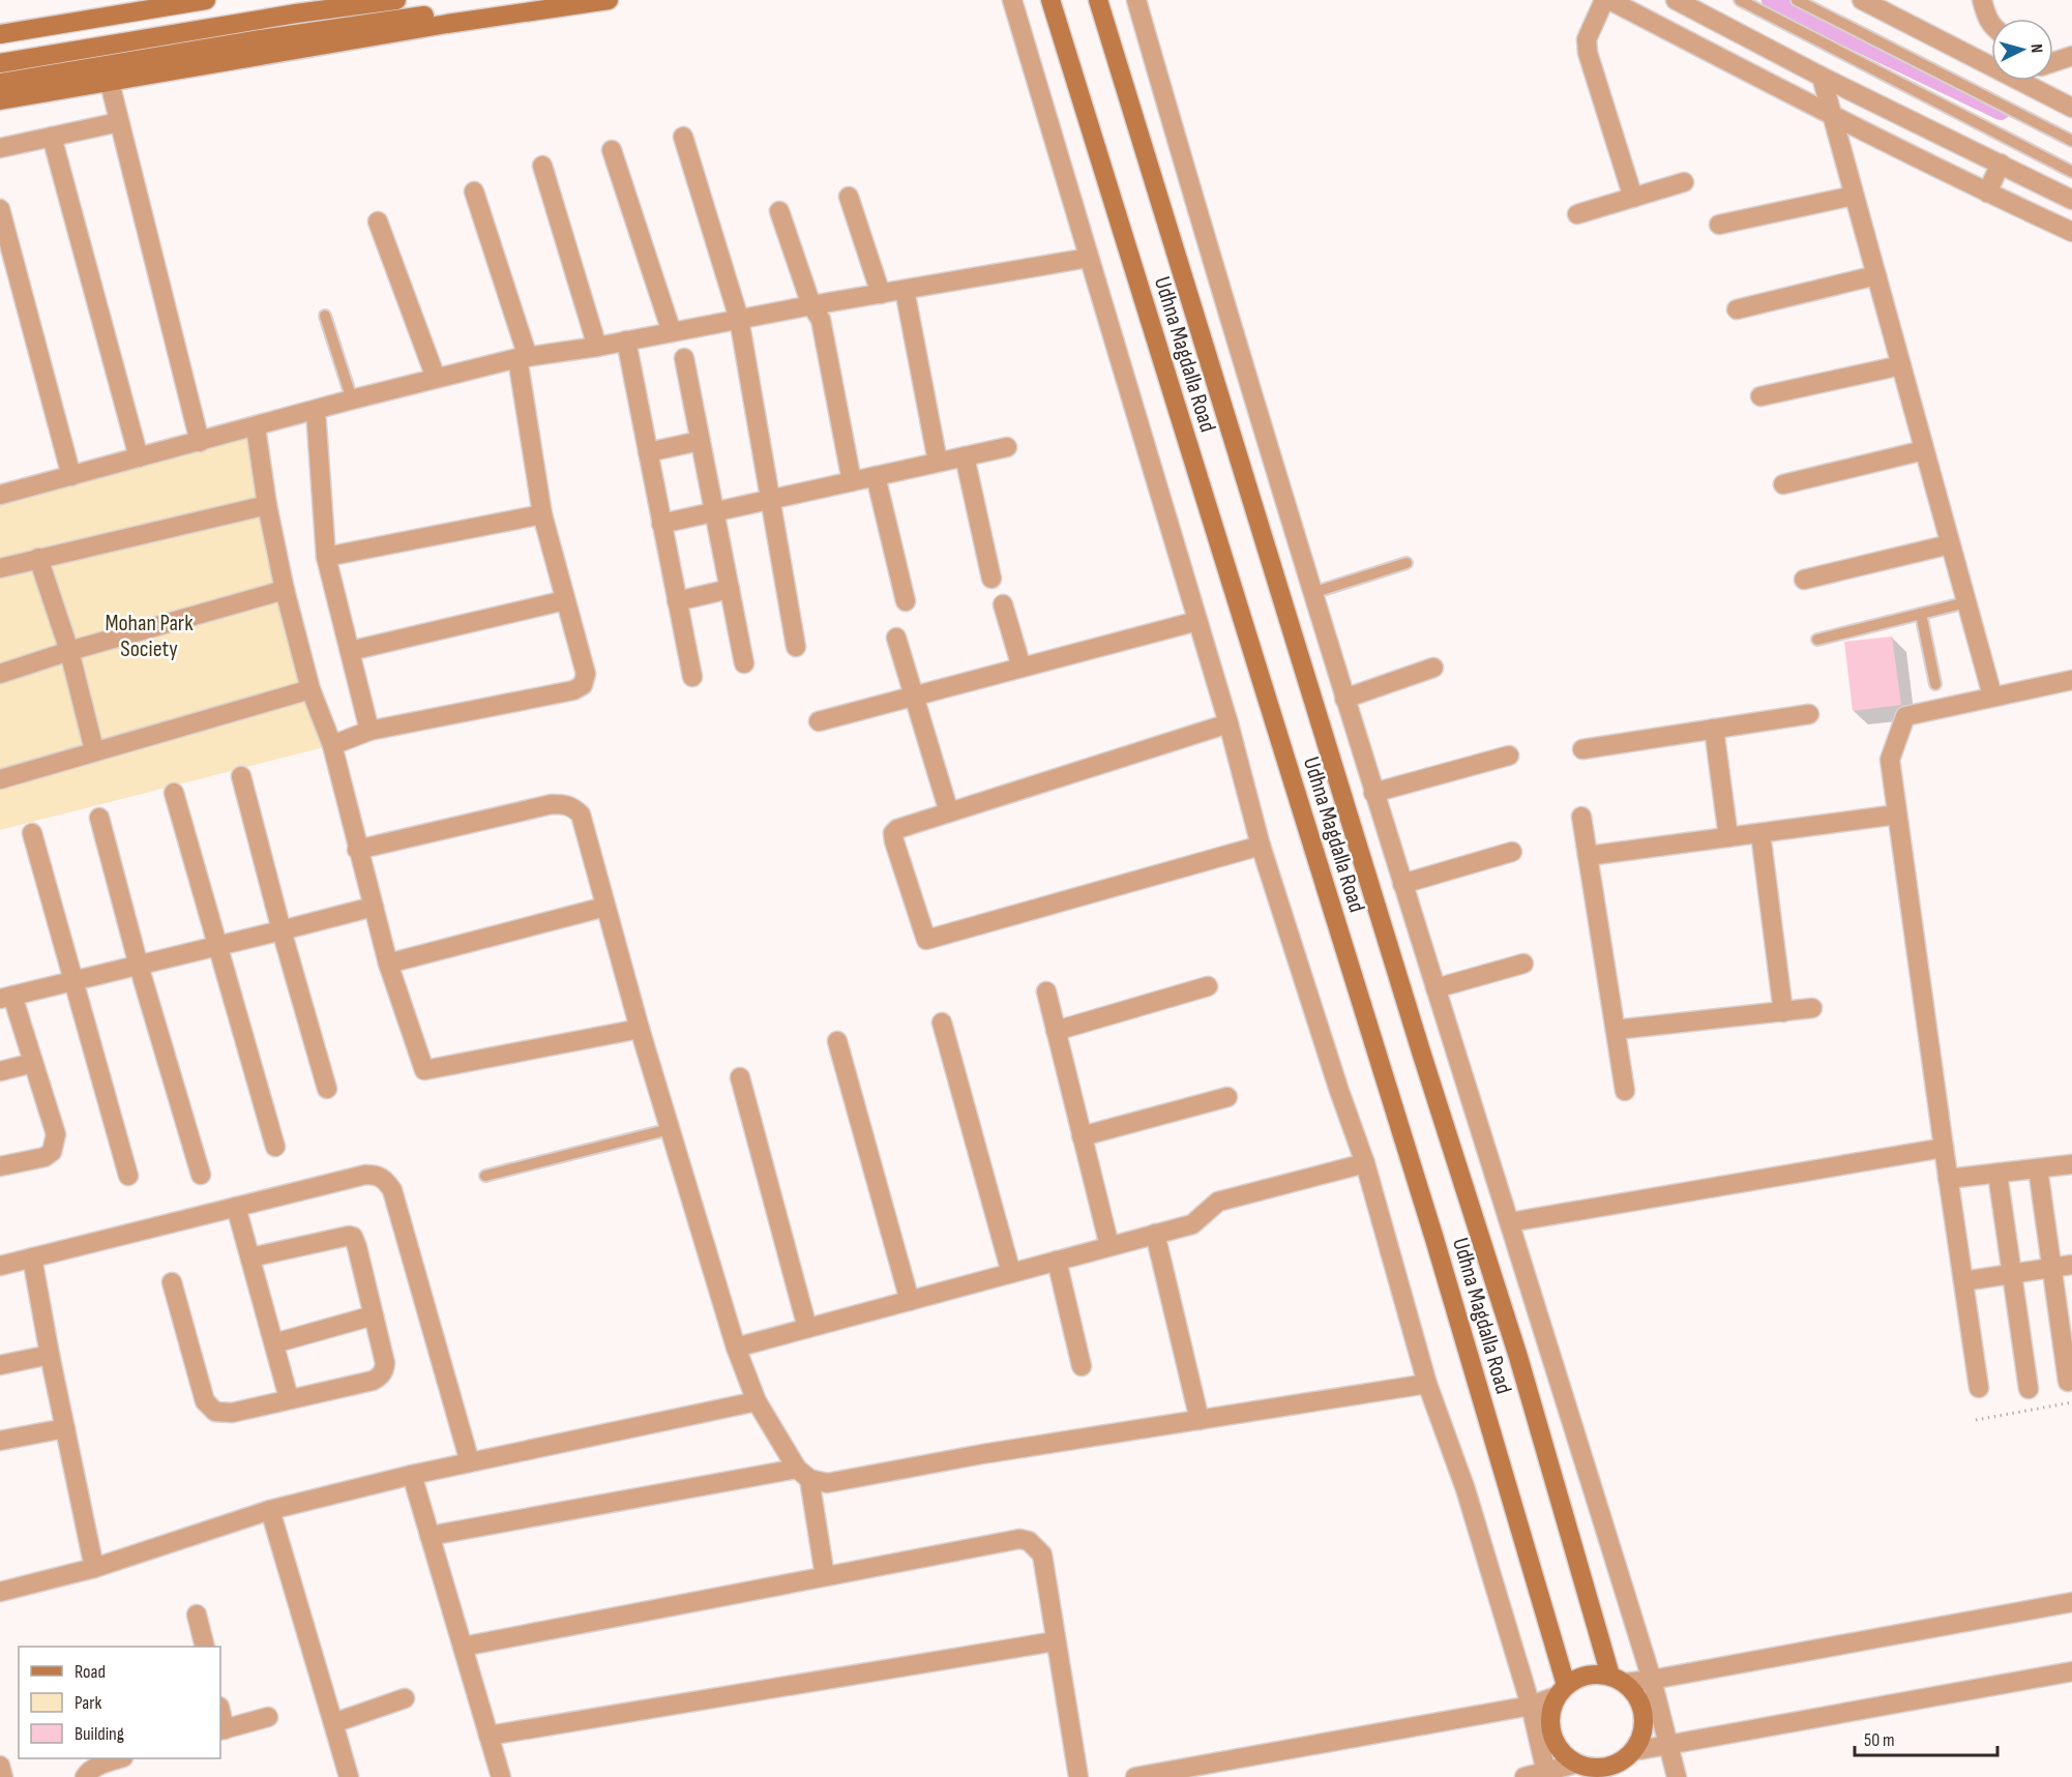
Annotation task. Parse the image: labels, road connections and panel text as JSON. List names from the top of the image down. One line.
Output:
{"streets":{"main road":["Udhna Magdalla Road"]},"parks":["Mohan Park Society"],"legend":["Road","Park","Building"],"scale_bar":"50 m","north":"right"}
